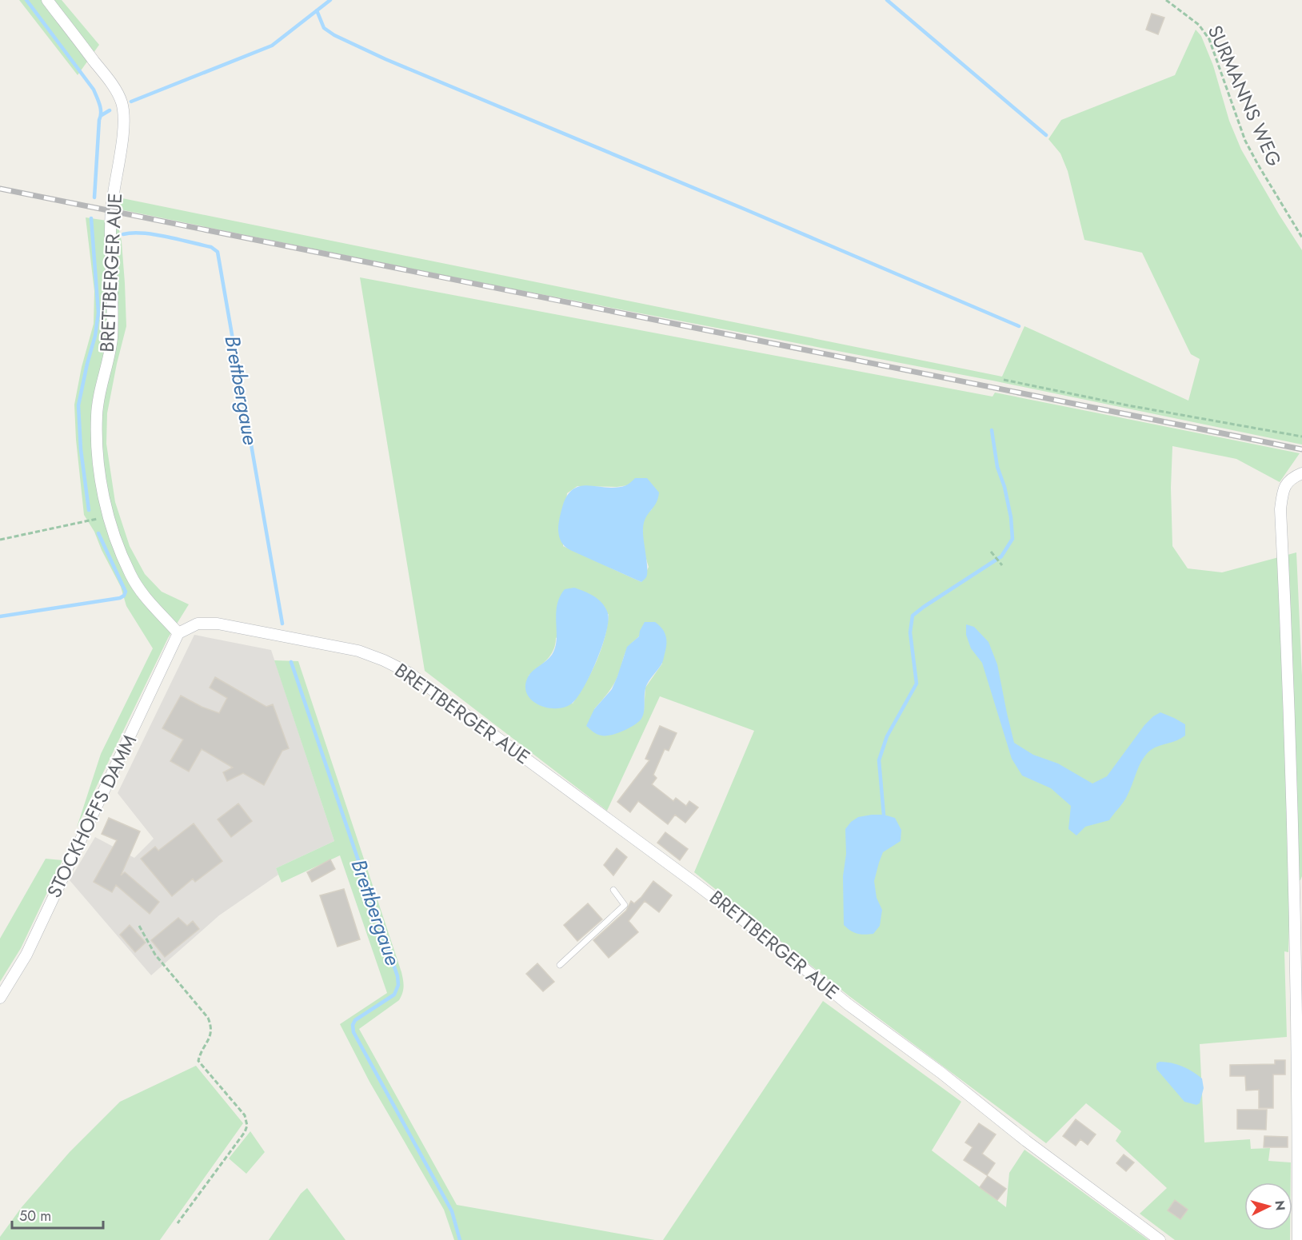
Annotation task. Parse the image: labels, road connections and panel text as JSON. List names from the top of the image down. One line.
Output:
{"streets":{"street":["BRETTBERGER AUE","STOCKHOFFS DAMM"],"path":["SURMANNS WEG"]},"crossings":[["BRETTBERGER AUE","STOCKHOFFS DAMM"]],"water":["Brettbergaue"],"scale_bar":"50 m","north":"right"}
